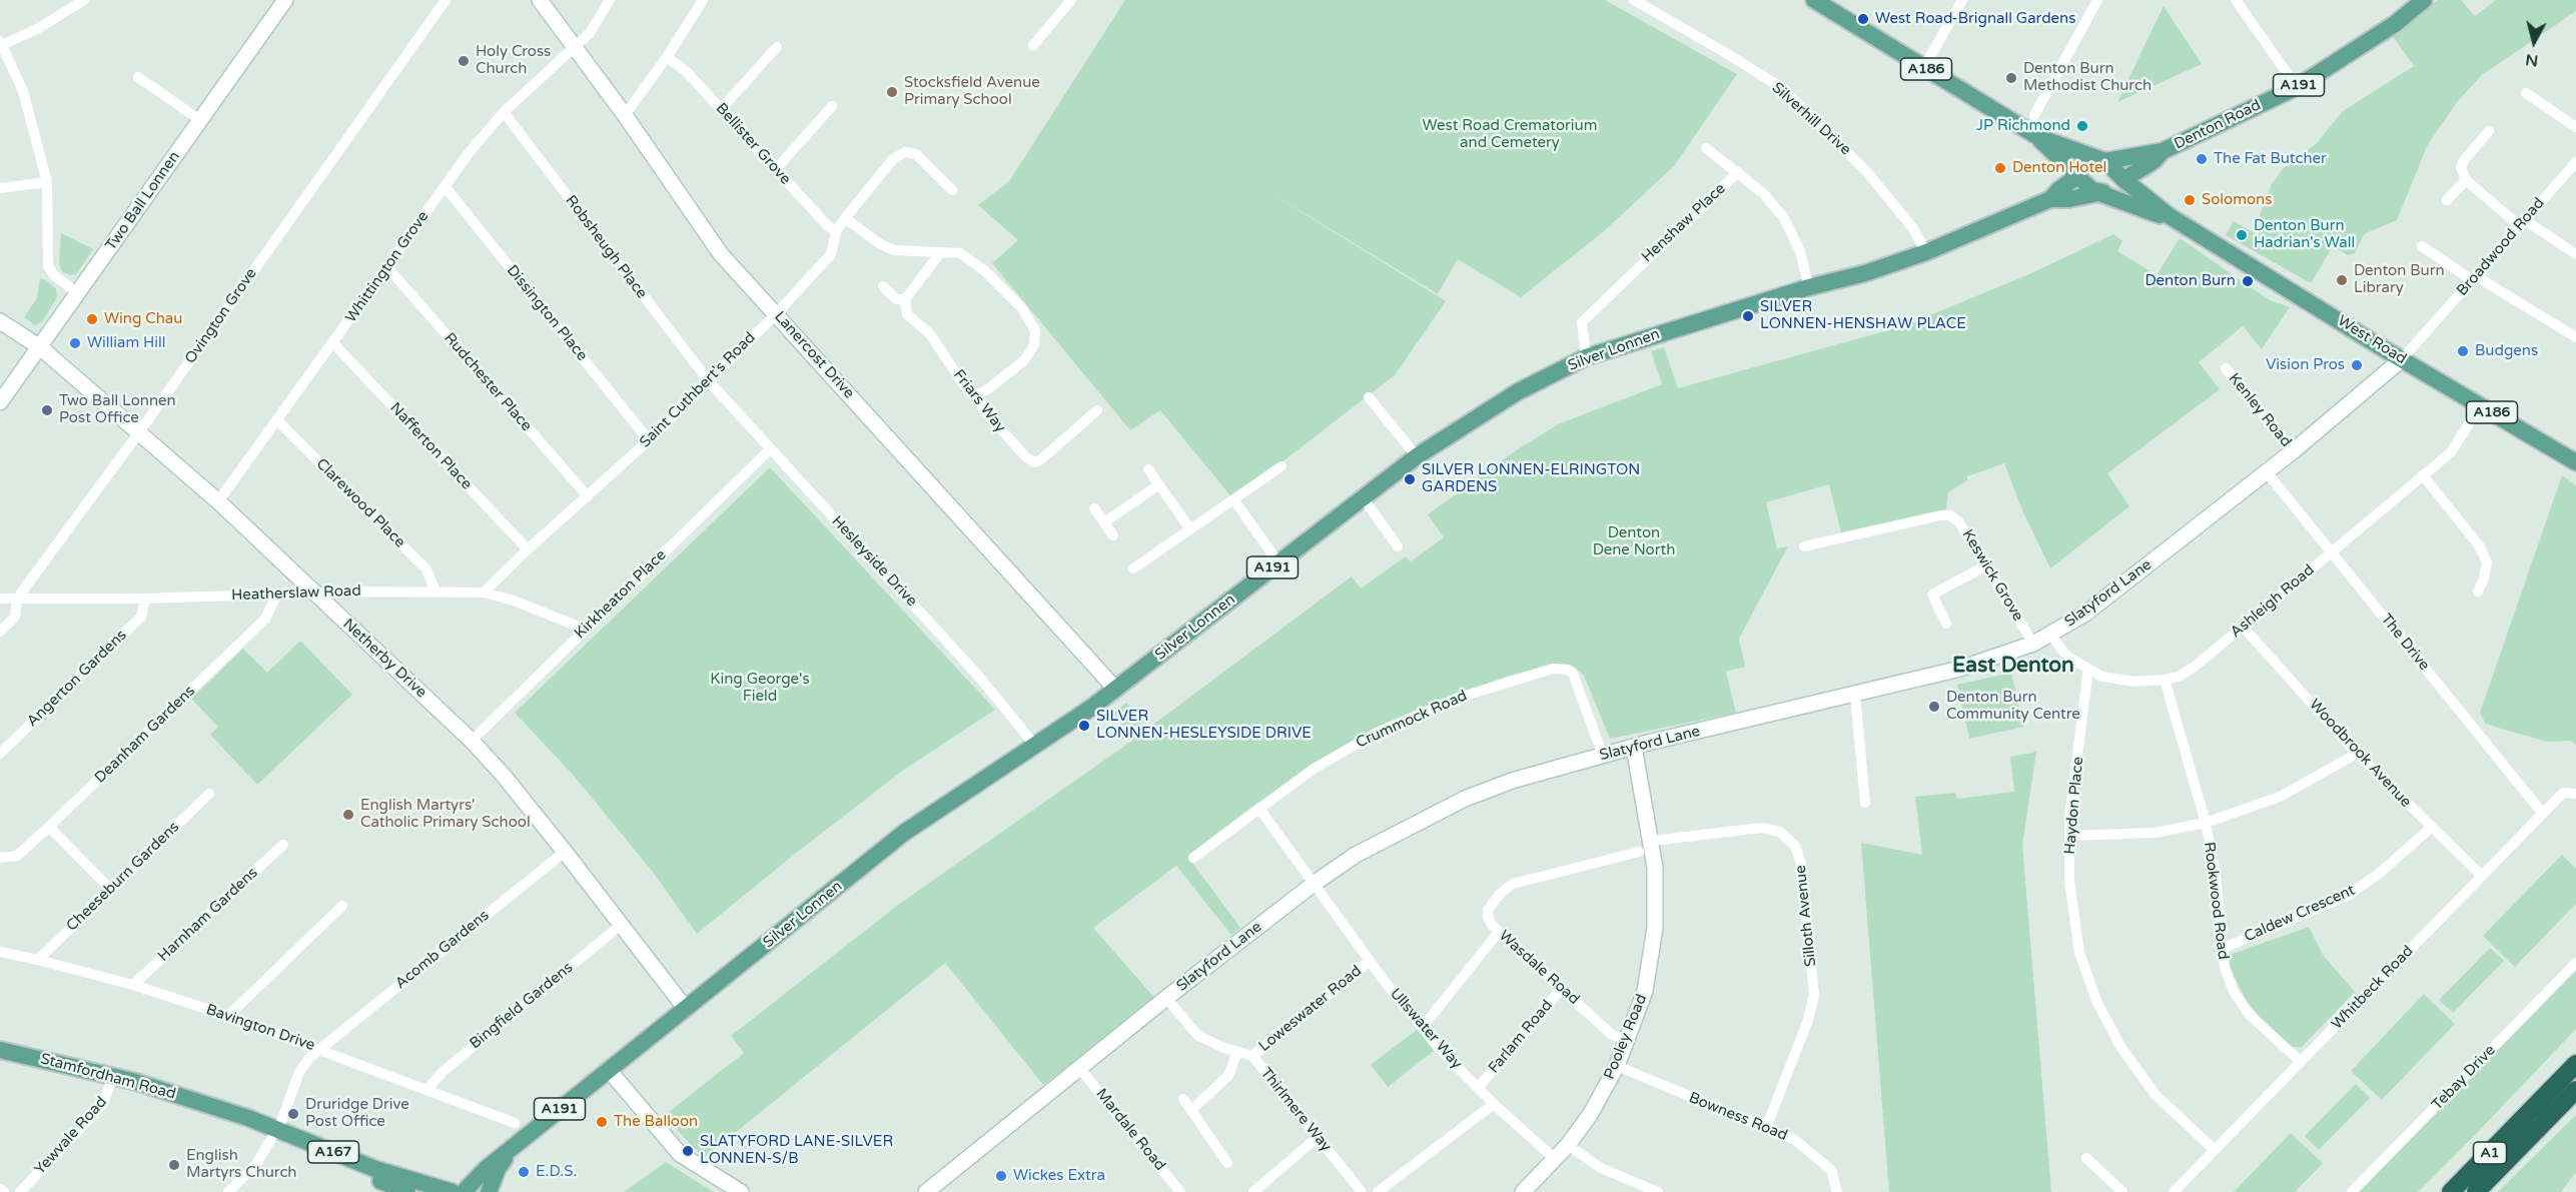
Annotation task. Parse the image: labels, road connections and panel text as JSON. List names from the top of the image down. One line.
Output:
{"streets":{"highway":["A1"],"main road":["A186","A191","Denton Road","West Road","Silver Lonnen","Stamfordham Road","A167"],"street":["Silverhill Drive","Bellister Grove","Two Ball Lonnen","Henshaw Place","Robsheugh Place","Broadwood Road","Whittington Grove","Dissington Place","Ovington Grove","Lanercost Drive","Rudchester Place","Saint Cuthbert's Road","Friars Way","Kenley Road","Nafferton Place","Clarewood Place","Hesleyside Drive","Keswick Grove","Heatherslaw Road","Slatyford Lane","Kirkheaton Place","Ashleigh Road","The Drive","Netherby Drive","Angerton Gardens","Crummock Road","Deanham Gardens","Woodbrook Avenue","Haydon Place","Cheeseburn Gardens","Rookwood Road","Caldew Crescent","Harnham Gardens","Silloth Avenue","Acomb Gardens","Wasdale Road","Whitbeck Road","Bingfield Gardens","Loweswater Road","Bavington Drive","Ullswater Way","Farlam Road","Pooley Road","Tebay Drive","Thirlmere Way","Bowness Road","Mardale Road","Yewvale Road"]},"crossings":[["A186","A191"],["A186","Denton Road"],["A186","West Road"],["A186","Silver Lonnen"],["A191","Denton Road"],["A191","West Road"],["A191","Silver Lonnen"],["Silverhill Drive","Silver Lonnen"],["Denton Road","West Road"],["Bellister Grove","Saint Cuthbert's Road"],["Two Ball Lonnen","Netherby Drive"],["Henshaw Place","Silver Lonnen"],["Robsheugh Place","Whittington Grove"],["Robsheugh Place","Saint Cuthbert's Road"],["Robsheugh Place","Hesleyside Drive"],["Broadwood Road","West Road"],["Broadwood Road","Slatyford Lane"],["Whittington Grove","Dissington Place"],["Whittington Grove","Lanercost Drive"],["Whittington Grove","Rudchester Place"],["Whittington Grove","Nafferton Place"],["Whittington Grove","Clarewood Place"],["Whittington Grove","Netherby Drive"],["Dissington Place","Saint Cuthbert's Road"],["Ovington Grove","Heatherslaw Road"],["Ovington Grove","Netherby Drive"],["West Road","Silver Lonnen"],["West Road","Slatyford Lane"],["Silver Lonnen","Lanercost Drive"],["Silver Lonnen","Hesleyside Drive"],["Silver Lonnen","Netherby Drive"],["Silver Lonnen","Stamfordham Road"],["Lanercost Drive","Saint Cuthbert's Road"],["Rudchester Place","Saint Cuthbert's Road"],["Saint Cuthbert's Road","Nafferton Place"],["Saint Cuthbert's Road","Hesleyside Drive"],["Saint Cuthbert's Road","Heatherslaw Road"],["Kenley Road","Slatyford Lane"],["Clarewood Place","Heatherslaw Road"],["Hesleyside Drive","Kirkheaton Place"],["Keswick Grove","Slatyford Lane"],["Heatherslaw Road","Kirkheaton Place"],["Heatherslaw Road","Netherby Drive"],["Heatherslaw Road","Angerton Gardens"],["Heatherslaw Road","Deanham Gardens"],["Slatyford Lane","Ashleigh Road"],["Slatyford Lane","The Drive"],["Slatyford Lane","Crummock Road"],["Slatyford Lane","Ullswater Way"],["Slatyford Lane","Pooley Road"],["Slatyford Lane","Thirlmere Way"],["Slatyford Lane","Mardale Road"],["Kirkheaton Place","Netherby Drive"],["Ashleigh Road","The Drive"],["Ashleigh Road","Woodbrook Avenue"],["Ashleigh Road","Haydon Place"],["Ashleigh Road","Rookwood Road"],["The Drive","Whitbeck Road"],["Netherby Drive","Acomb Gardens"],["Netherby Drive","Bingfield Gardens"],["Crummock Road","Ullswater Way"],["Woodbrook Avenue","Caldew Crescent"],["Woodbrook Avenue","Whitbeck Road"],["Haydon Place","Whitbeck Road"],["Cheeseburn Gardens","Bavington Drive"],["Rookwood Road","Caldew Crescent"],["Rookwood Road","Whitbeck Road"],["Harnham Gardens","Bavington Drive"],["Silloth Avenue","Pooley Road"],["Silloth Avenue","Bowness Road"],["Acomb Gardens","Bavington Drive"],["Acomb Gardens","Stamfordham Road"],["Wasdale Road","Farlam Road"],["Wasdale Road","Pooley Road"],["Bingfield Gardens","Bavington Drive"],["Loweswater Road","Ullswater Way"],["Loweswater Road","Thirlmere Way"],["Ullswater Way","Farlam Road"],["Ullswater Way","Pooley Road"],["Pooley Road","Bowness Road"],["Stamfordham Road","Yewvale Road"]],"districts":["East Denton"],"parks":["West Road Crematorium and Cemetery","Denton Dene North","King George's Field"],"places":["West Road-Brignall Gardens","Holy Cross Church","Denton Burn Methodist Church","Stocksfield Avenue Primary School","JP Richmond","The Fat Butcher","Denton Hotel","Solomons","Denton Burn Hadrian's Wall","Denton Burn Library","Denton Burn","SILVER LONNEN-HENSHAW PLACE","Wing Chau","William Hill","Budgens","Vision Pros","Two Ball Lonnen Post Office","SILVER LONNEN-ELRINGTON GARDENS","Denton Burn Community Centre","SILVER LONNEN-HESLEYSIDE DRIVE","English Martyrs' Catholic Primary School","Druridge Drive Post Office","The Balloon","SLATYFORD LANE-SILVER LONNEN-S/B","English Martyrs Church","E.D.S.","Wickes Extra"],"north":"bottom"}
